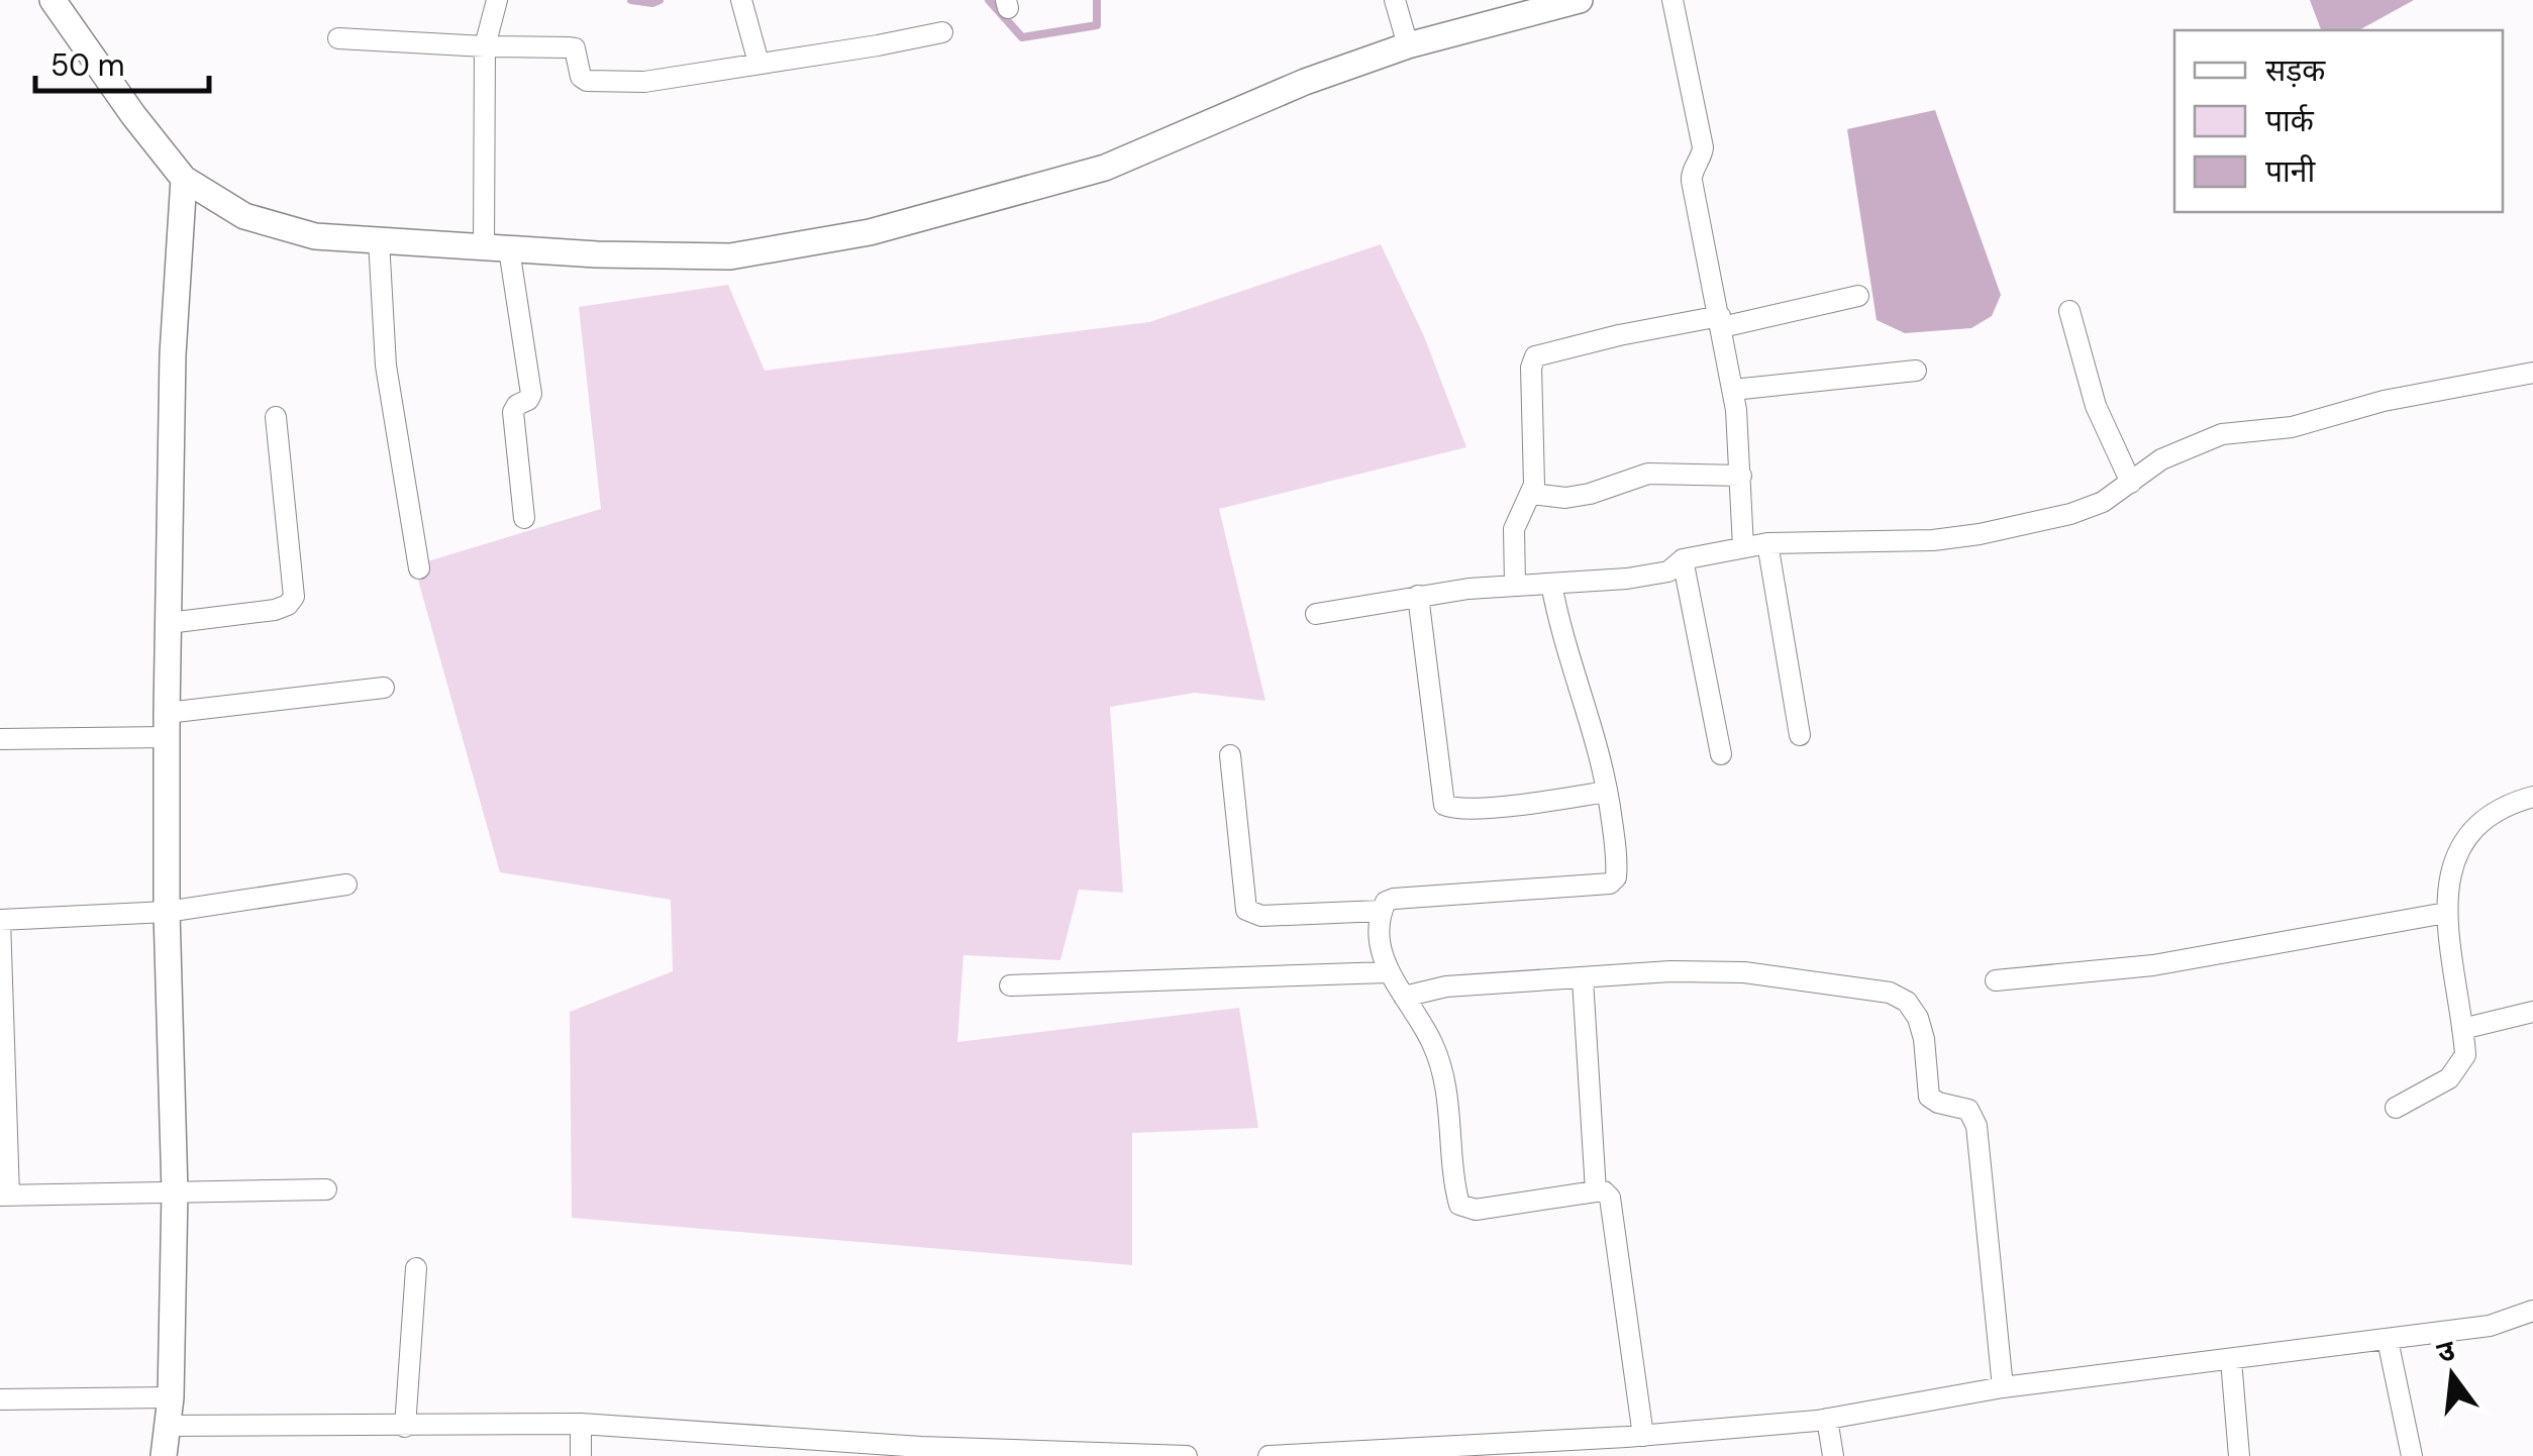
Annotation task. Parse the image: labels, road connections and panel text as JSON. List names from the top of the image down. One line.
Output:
{"legend":["सड़क","पार्क","पानी"],"scale_bar":"50 m","north":"top"}
